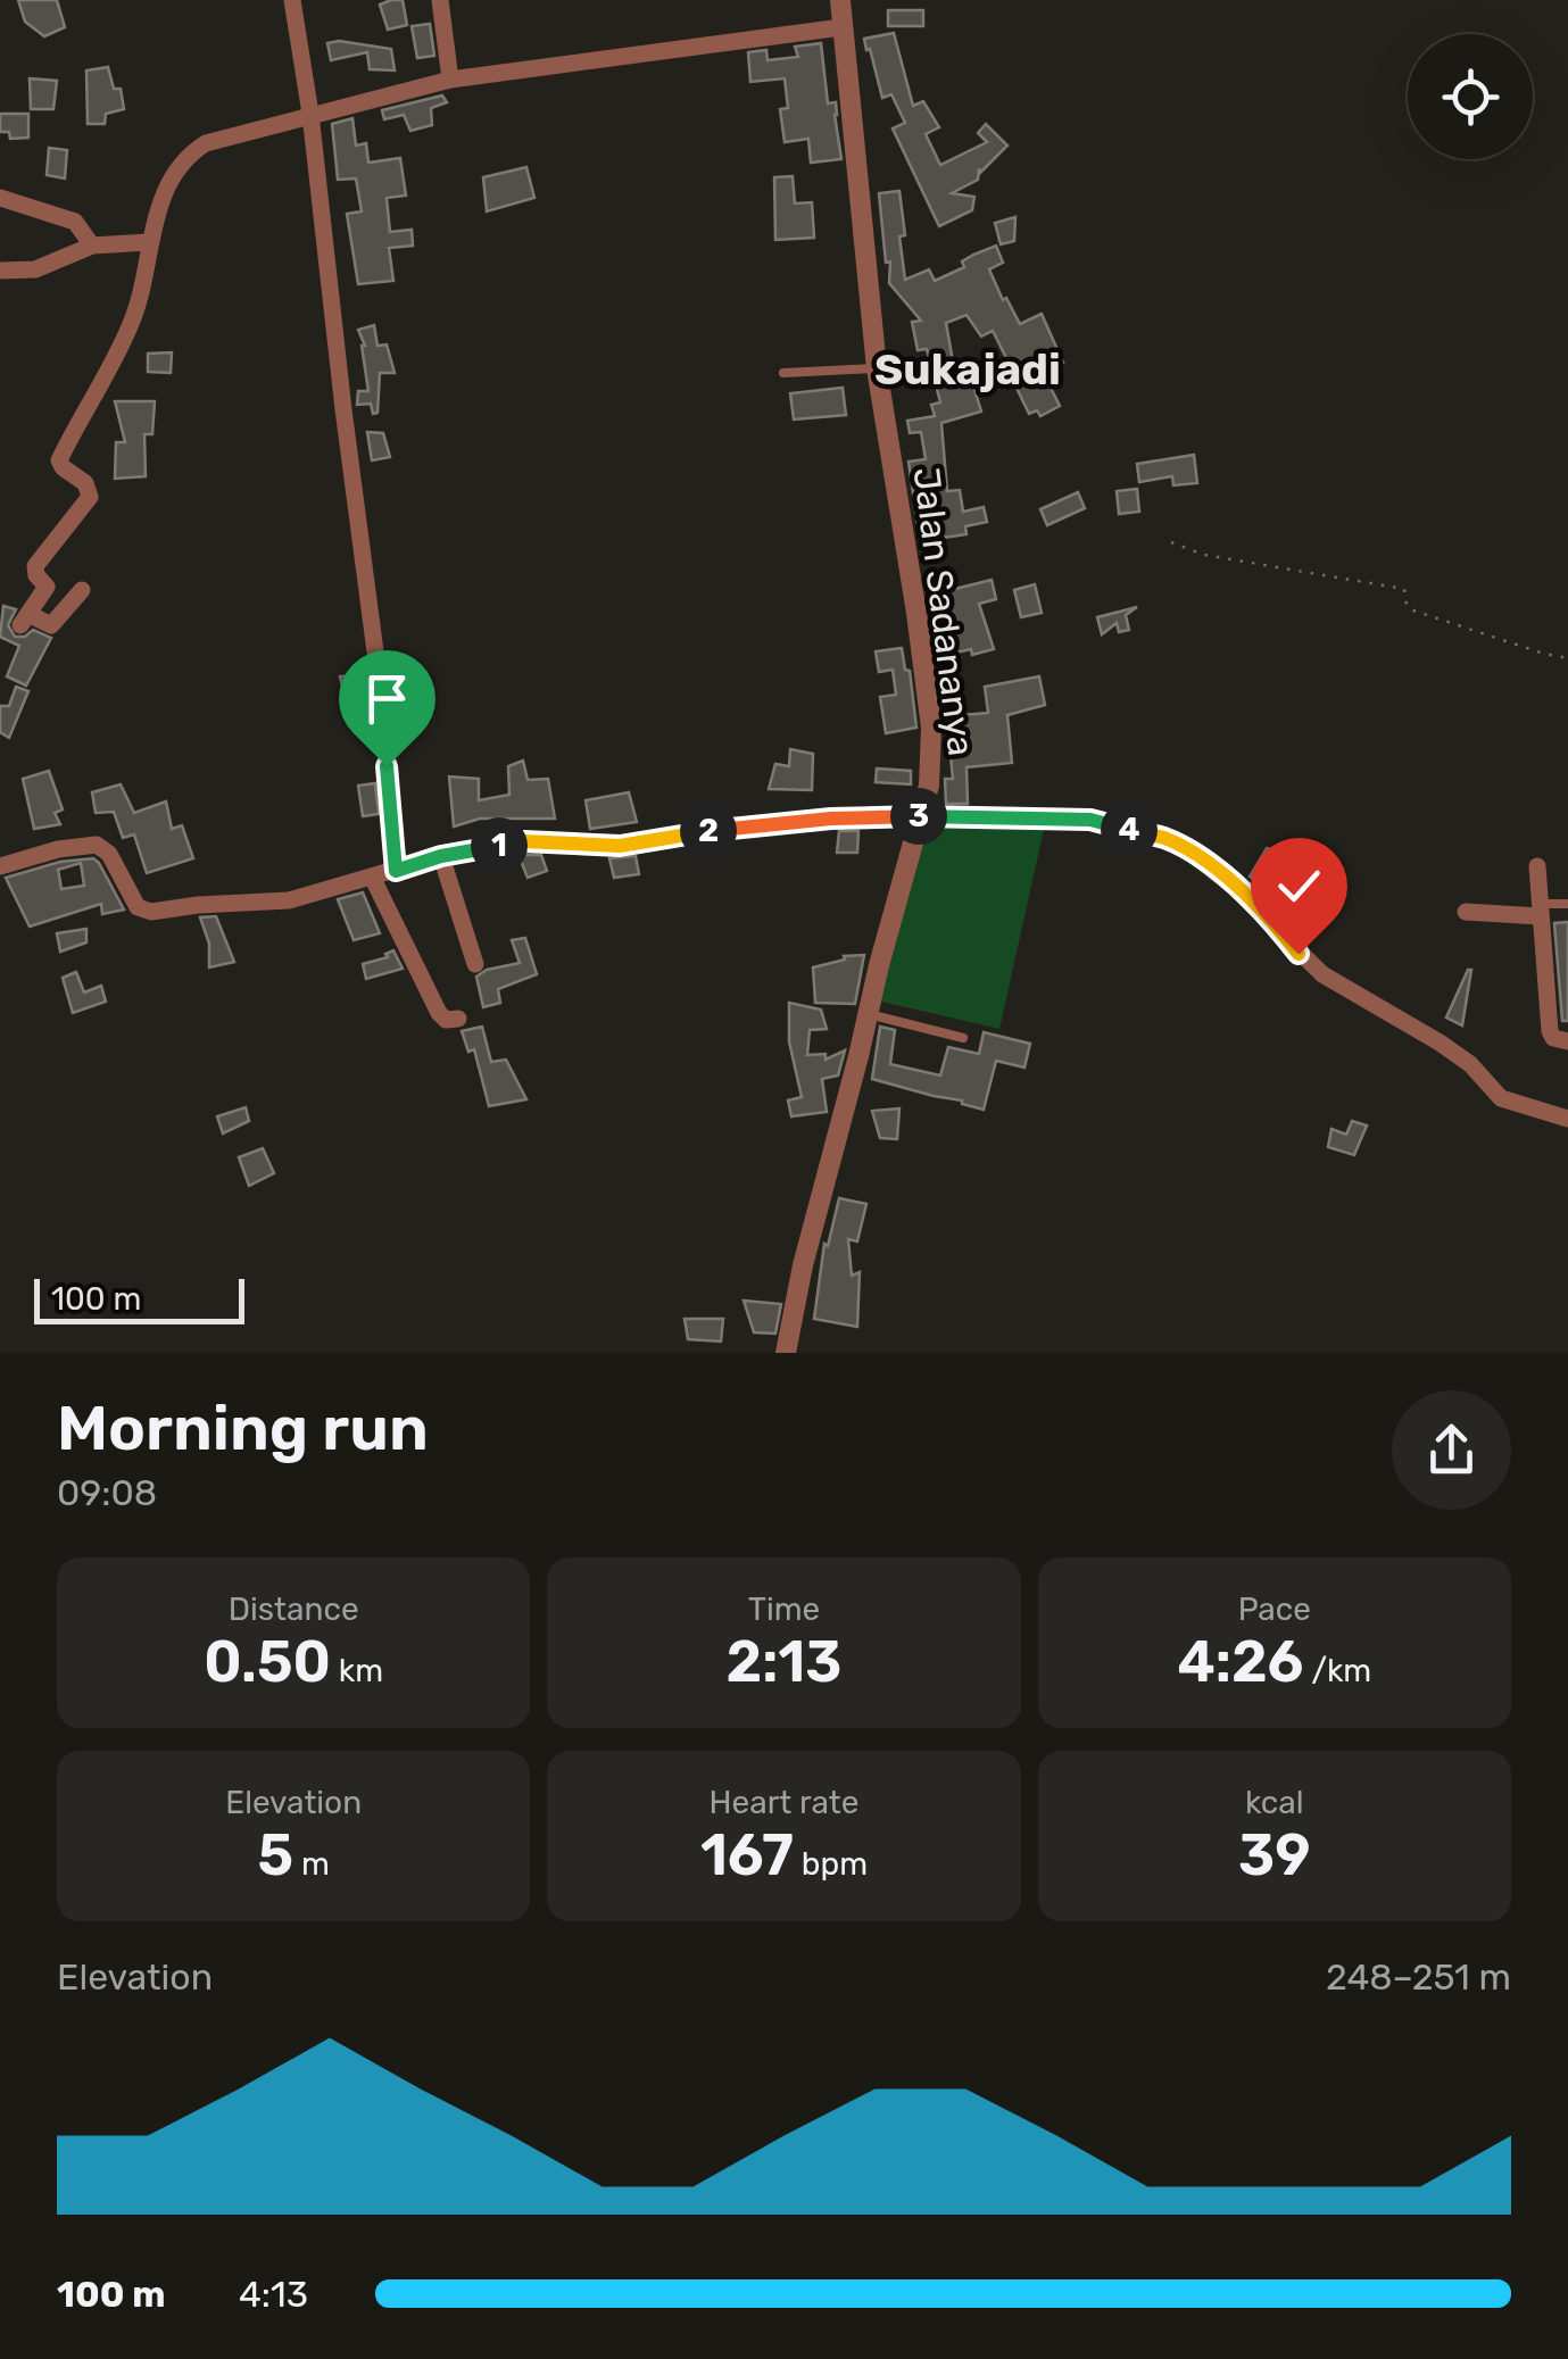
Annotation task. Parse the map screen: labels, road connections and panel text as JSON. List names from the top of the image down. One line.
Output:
{"streets":{"street":["Jalan Sadananya"]},"districts":["Sukajadi"],"scale_bar":"100 m","page":{"pins":["3","4","2","1"],"scale":"100 m","heading":["Morning run","09:08"],"stats":[["Distance","0.50 km"],["Time","2:13"],["Pace","4:26 /km"],["Elevation","5 m"],["Heart rate","167 bpm"],["kcal","39"]],"chart":["Elevation","248–251 m"],"list":[{"name":"100 m","note":"4:13"}]}}
